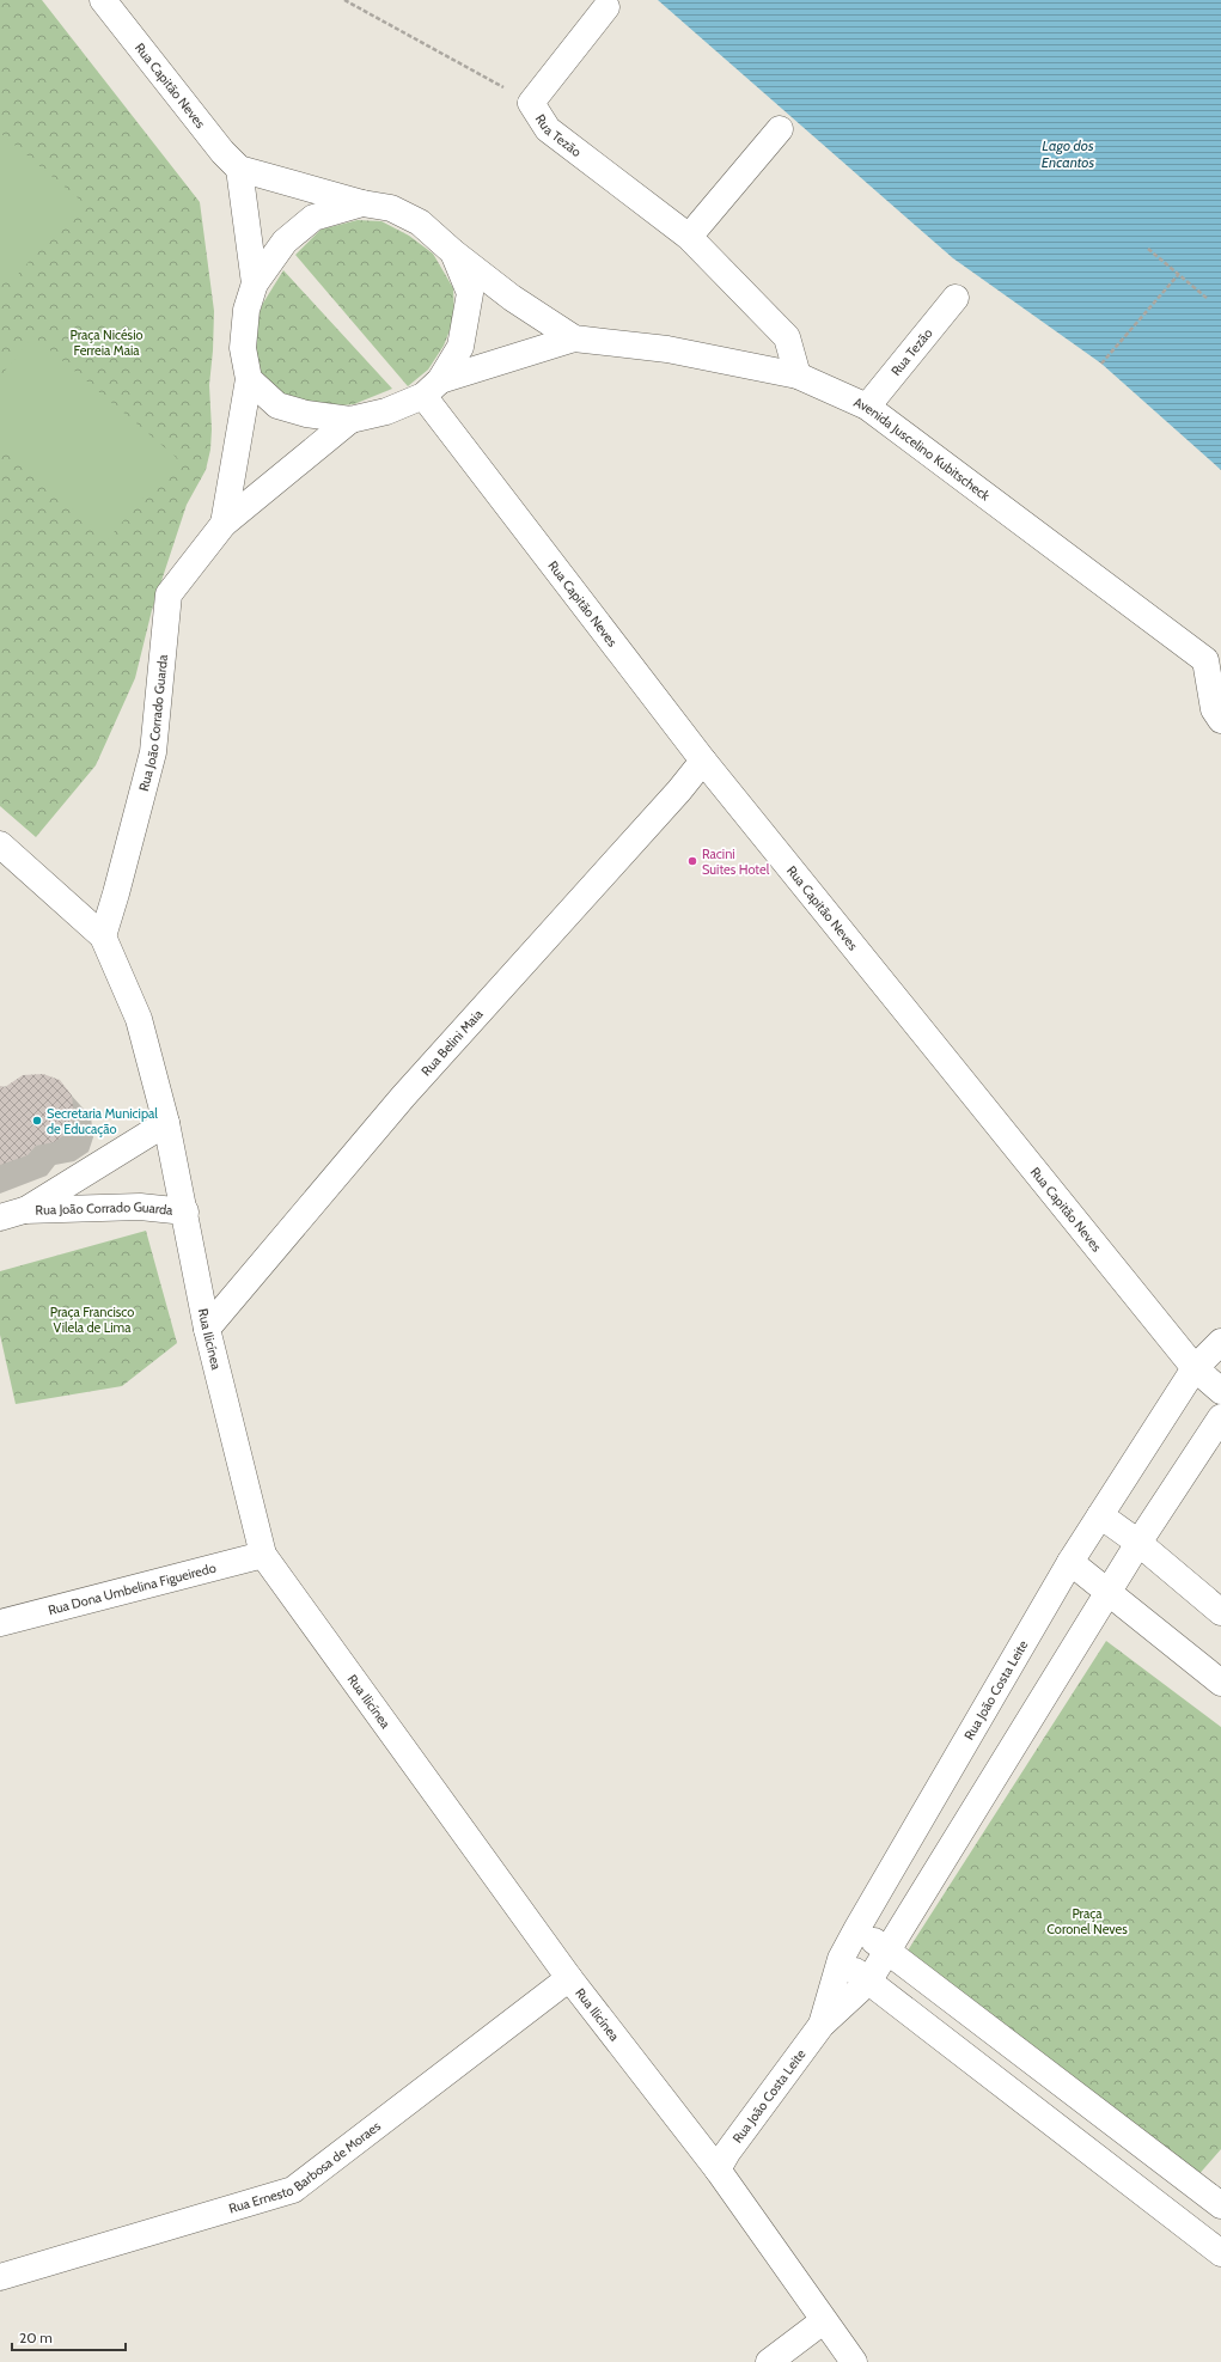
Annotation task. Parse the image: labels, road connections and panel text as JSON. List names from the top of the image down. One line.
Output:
{"streets":{"street":["Rua Capitão Neves","Rua Tezão","Avenida Juscelino Kubitscheck","Rua João Corrado Guarda","Rua Belini Maia","Rua Ilicínea","Rua Dona Umbelina Figueiredo","Rua João Costa Leite","Rua Ernesto Barbosa de Moraes"]},"crossings":[["Rua Capitão Neves","Avenida Juscelino Kubitscheck"],["Rua Capitão Neves","Rua Belini Maia"],["Rua Capitão Neves","Rua João Costa Leite"],["Rua Tezão","Avenida Juscelino Kubitscheck"],["Avenida Juscelino Kubitscheck","Rua João Corrado Guarda"],["Rua João Corrado Guarda","Rua Ilicínea"],["Rua Belini Maia","Rua Ilicínea"],["Rua Ilicínea","Rua Dona Umbelina Figueiredo"],["Rua Ilicínea","Rua João Costa Leite"],["Rua Ilicínea","Rua Ernesto Barbosa de Moraes"]],"water":["Lago dos Encantos"],"parks":["Praça Nicésio Ferreia Maia","Praça Francisco Vilela de Lima","Praça Coronel Neves"],"places":["Racini Suites Hotel","Secretaria Municipal de Educação"],"scale_bar":"20 m"}
